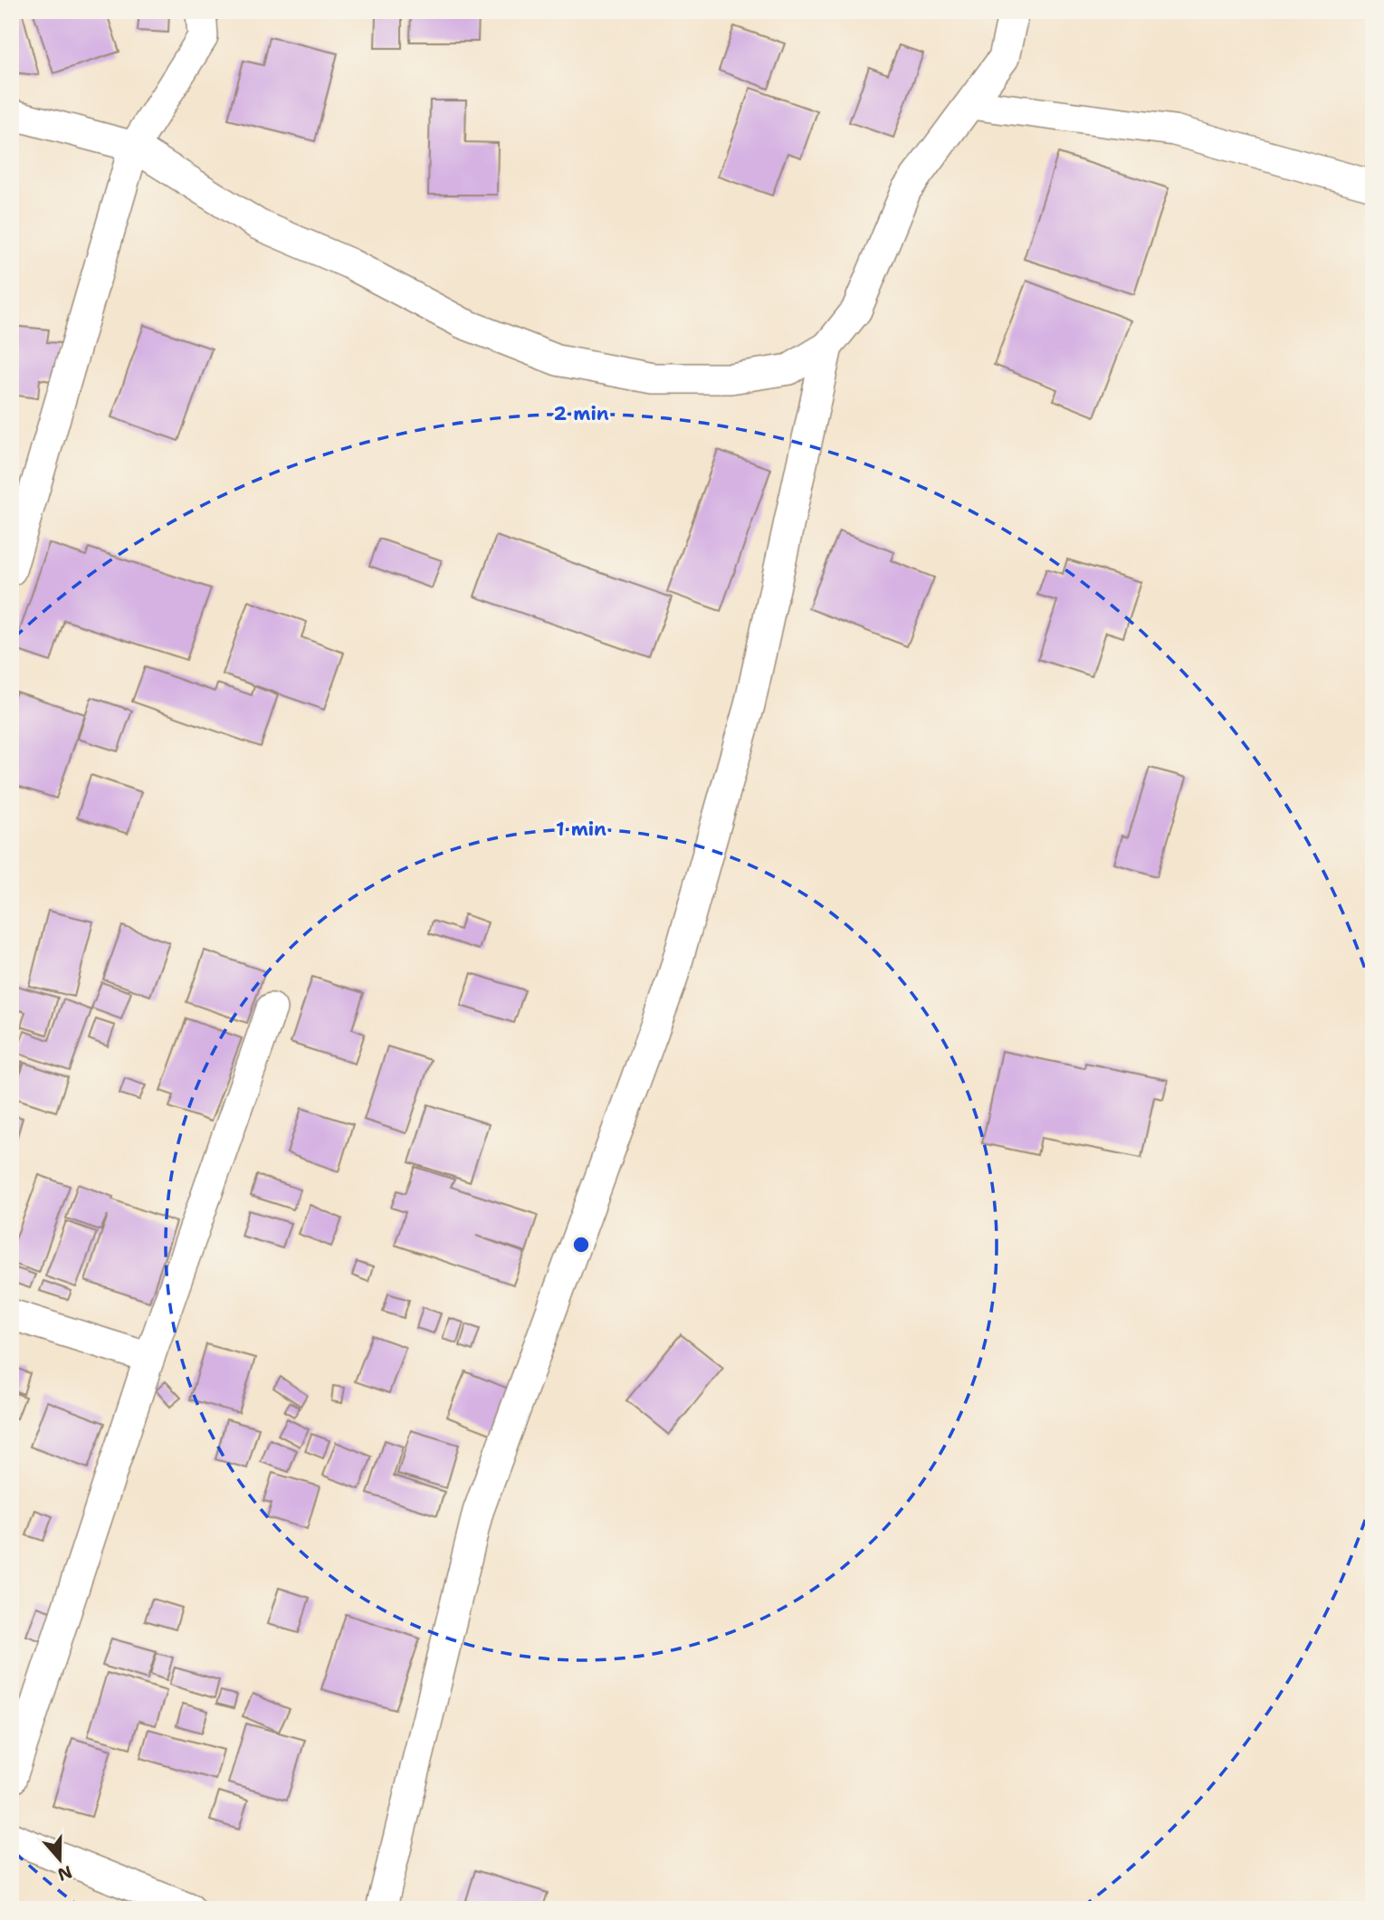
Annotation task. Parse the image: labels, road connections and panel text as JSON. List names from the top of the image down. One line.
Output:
{"north":"bottom","rings":["2 min","1 min"]}
